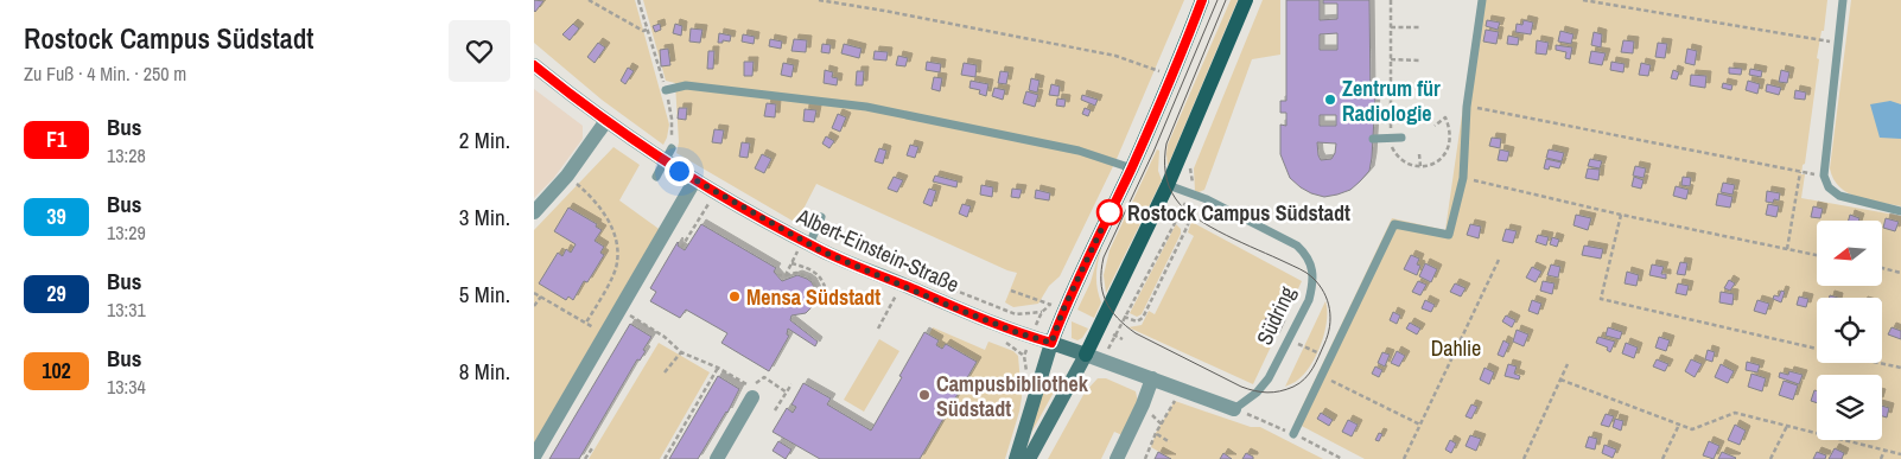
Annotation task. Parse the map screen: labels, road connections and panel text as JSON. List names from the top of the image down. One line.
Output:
{"streets":{"main road":["Südring"],"street":["Albert-Einstein-Straße"]},"crossings":[["Albert-Einstein-Straße","Südring"]],"parks":["Dahlie"],"places":["Zentrum für Radiologie","Rostock Campus Südstadt","Mensa Südstadt","Campusbibliothek Südstadt"],"lines":["bus line F1"],"north":"left","page":{"heading":["Rostock Campus Südstadt","Zu Fuß · 4 Min. · 250 m"],"list":[{"mark":"F1","name":"Bus","note":"13:28","value":"2 Min."},{"mark":"39","name":"Bus","note":"13:29","value":"3 Min."},{"mark":"29","name":"Bus","note":"13:31","value":"5 Min."},{"mark":"102","name":"Bus","note":"13:34","value":"8 Min."}]}}
